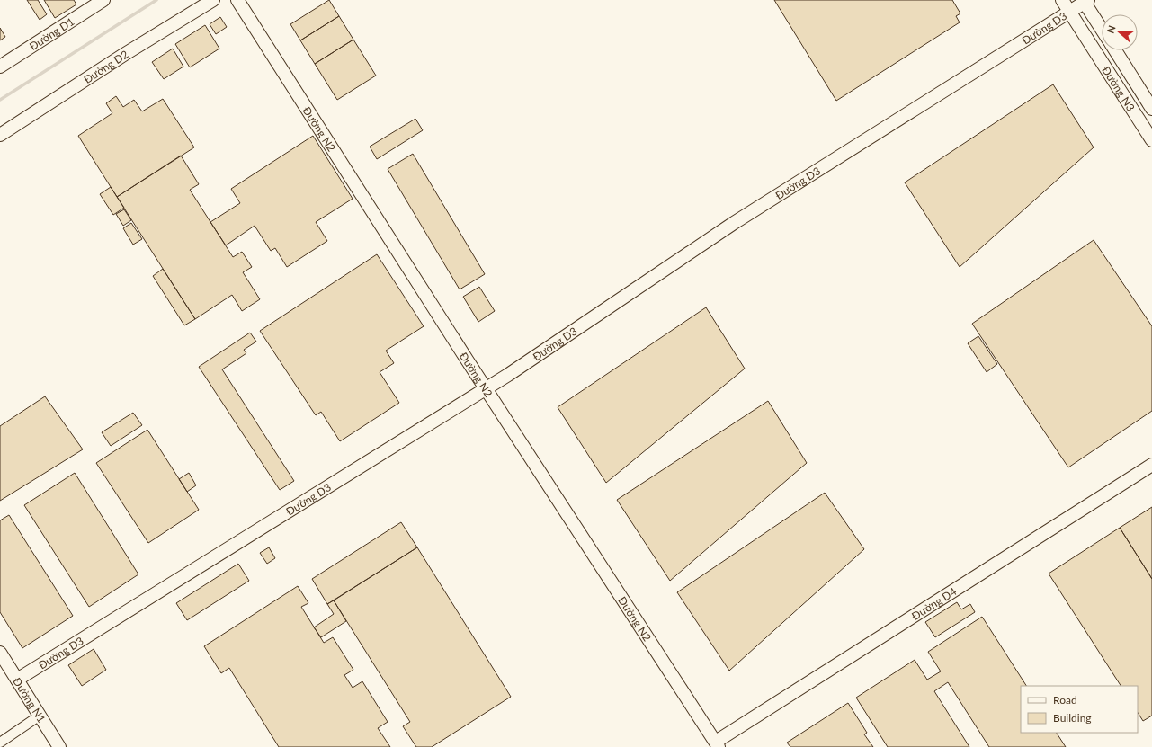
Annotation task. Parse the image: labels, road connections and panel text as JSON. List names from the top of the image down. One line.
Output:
{"streets":{"street":["Đường D3","Đường D1","Đường D2","Đường N3","Đường N2","Đường D4","Đường N1"]},"crossings":[["Đường D3","Đường N3"],["Đường D3","Đường N2"],["Đường D3","Đường N1"],["Đường N2","Đường D4"]],"legend":["Road","Building"],"north":"left"}
